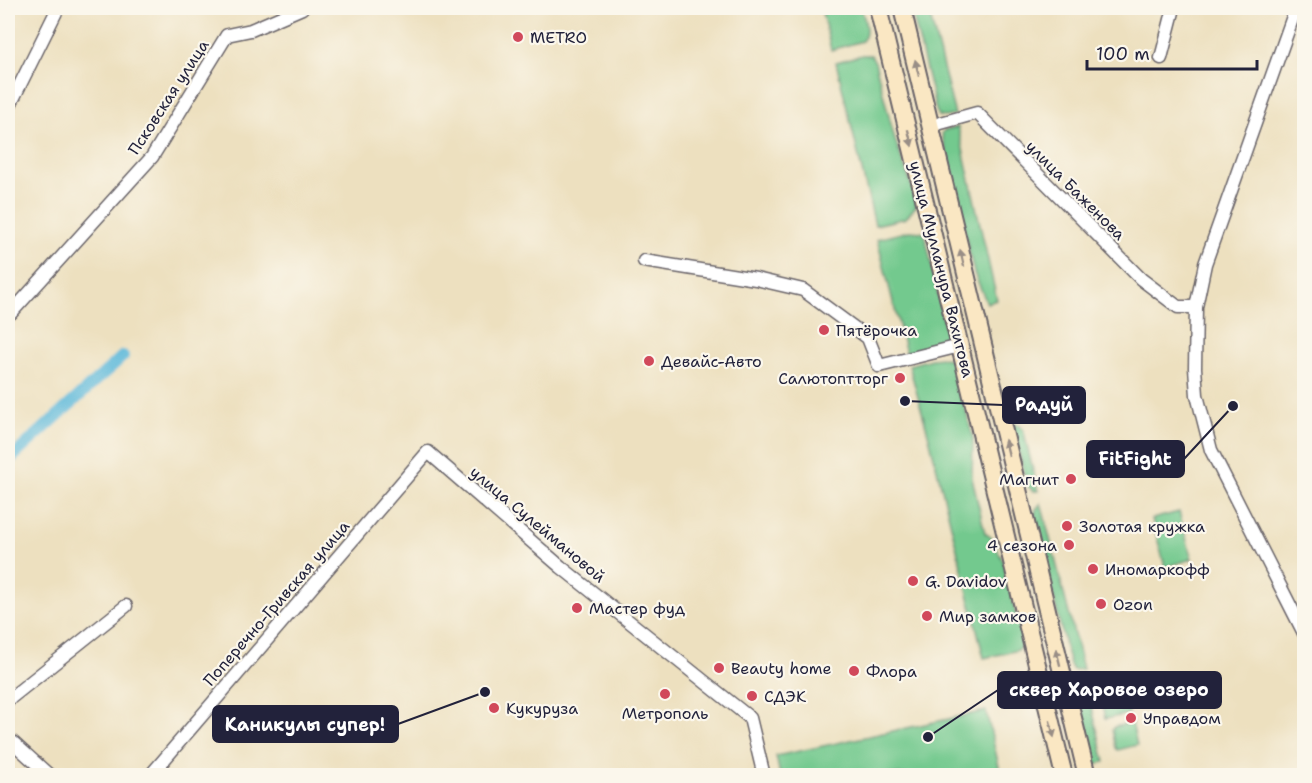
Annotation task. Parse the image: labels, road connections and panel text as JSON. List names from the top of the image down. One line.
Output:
{"streets":{"main road":["улица Мулланура Вахитова"],"street":["Псковская улица","улица Баженова","улица Сулеймановой","Поперечно-Гривская улица"]},"crossings":[["улица Баженова","улица Мулланура Вахитова"],["улица Сулеймановой","Поперечно-Гривская улица"]],"places":["METRO","Пятёрочка","Девайс-Авто","Салютоптторг","Радуй","FitFight","Магнит","Золотая кружка","4 сезона","Иномаркофф","G. Davidov","Ozon","Мастер фуд","Мир замков","Beauty home","Флора","Каникулы супер!","Метрополь","СДЭК","Кукуруза","Управдом","сквер Харовое озеро"],"scale_bar":"100 m"}
